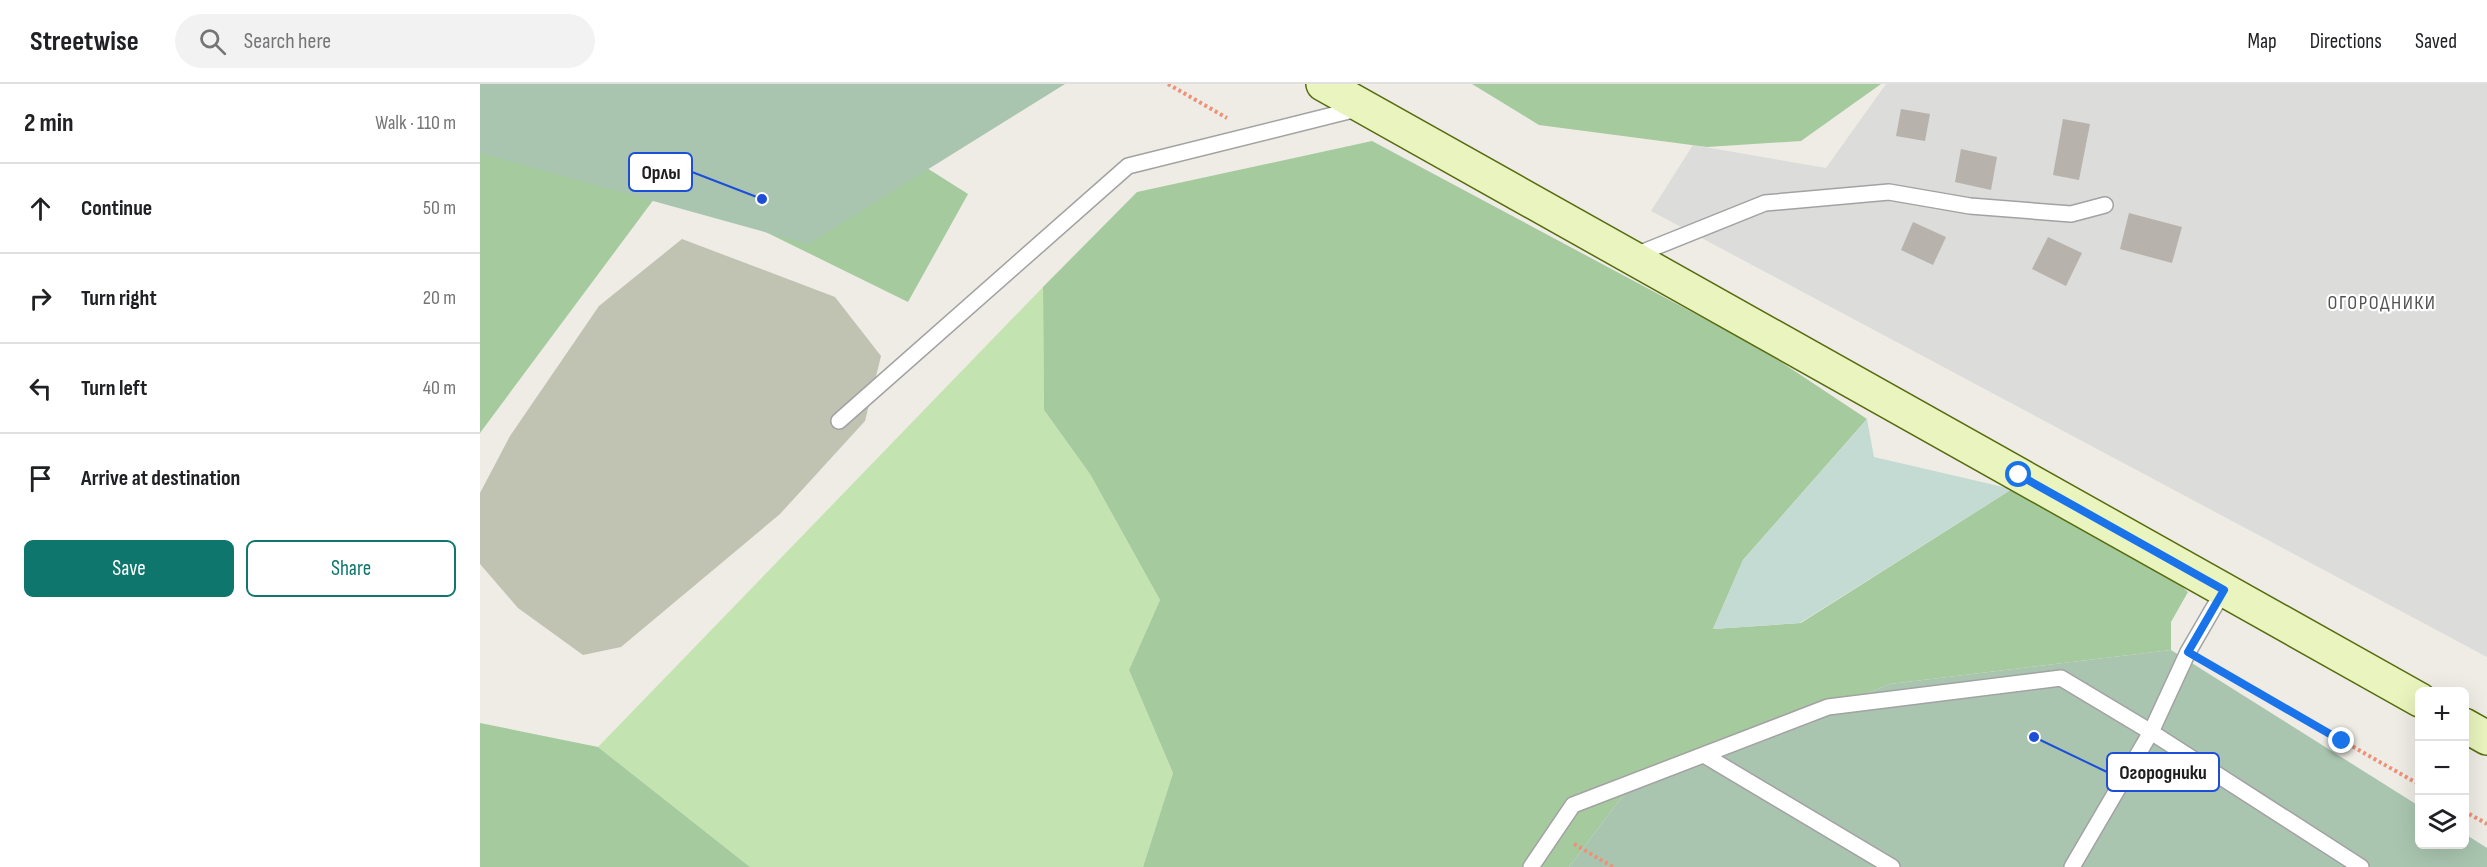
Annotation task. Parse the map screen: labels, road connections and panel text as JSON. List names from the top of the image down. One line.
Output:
{"districts":["ОГОРОДНИКИ"],"places":["Орлы","Огородники"],"page":{"header":"Streetwise","search":"Search here","nav":["Map","Directions","Saved"],"heading":["2 min","Walk · 110 m"],"list":[["Continue","50 m"],["Turn right","20 m"],["Turn left","40 m"],"Arrive at destination"],"buttons":["Save","Share"],"map_buttons":["+","−"]}}
